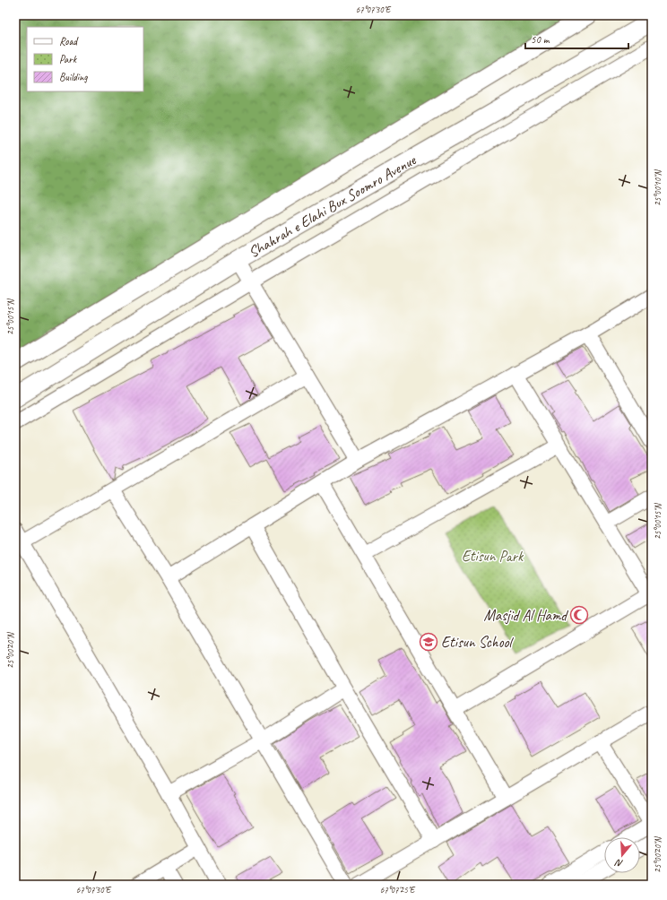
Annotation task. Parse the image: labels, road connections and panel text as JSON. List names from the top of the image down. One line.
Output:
{"streets":{"main road":["Shahrah e Elahi Bux Soomro Avenue"]},"parks":["Etisun Park"],"places":{"mosque":["Masjid Al Hamd"],"school or university":["Etisun School"]},"legend":["Road","Park","Building"],"scale_bar":"50 m","north":"bottom","coordinates":["67°07'30\"E","25°00'10\"N","25°00'15\"N","25°00'20\"N","67°07'25\"E"]}
